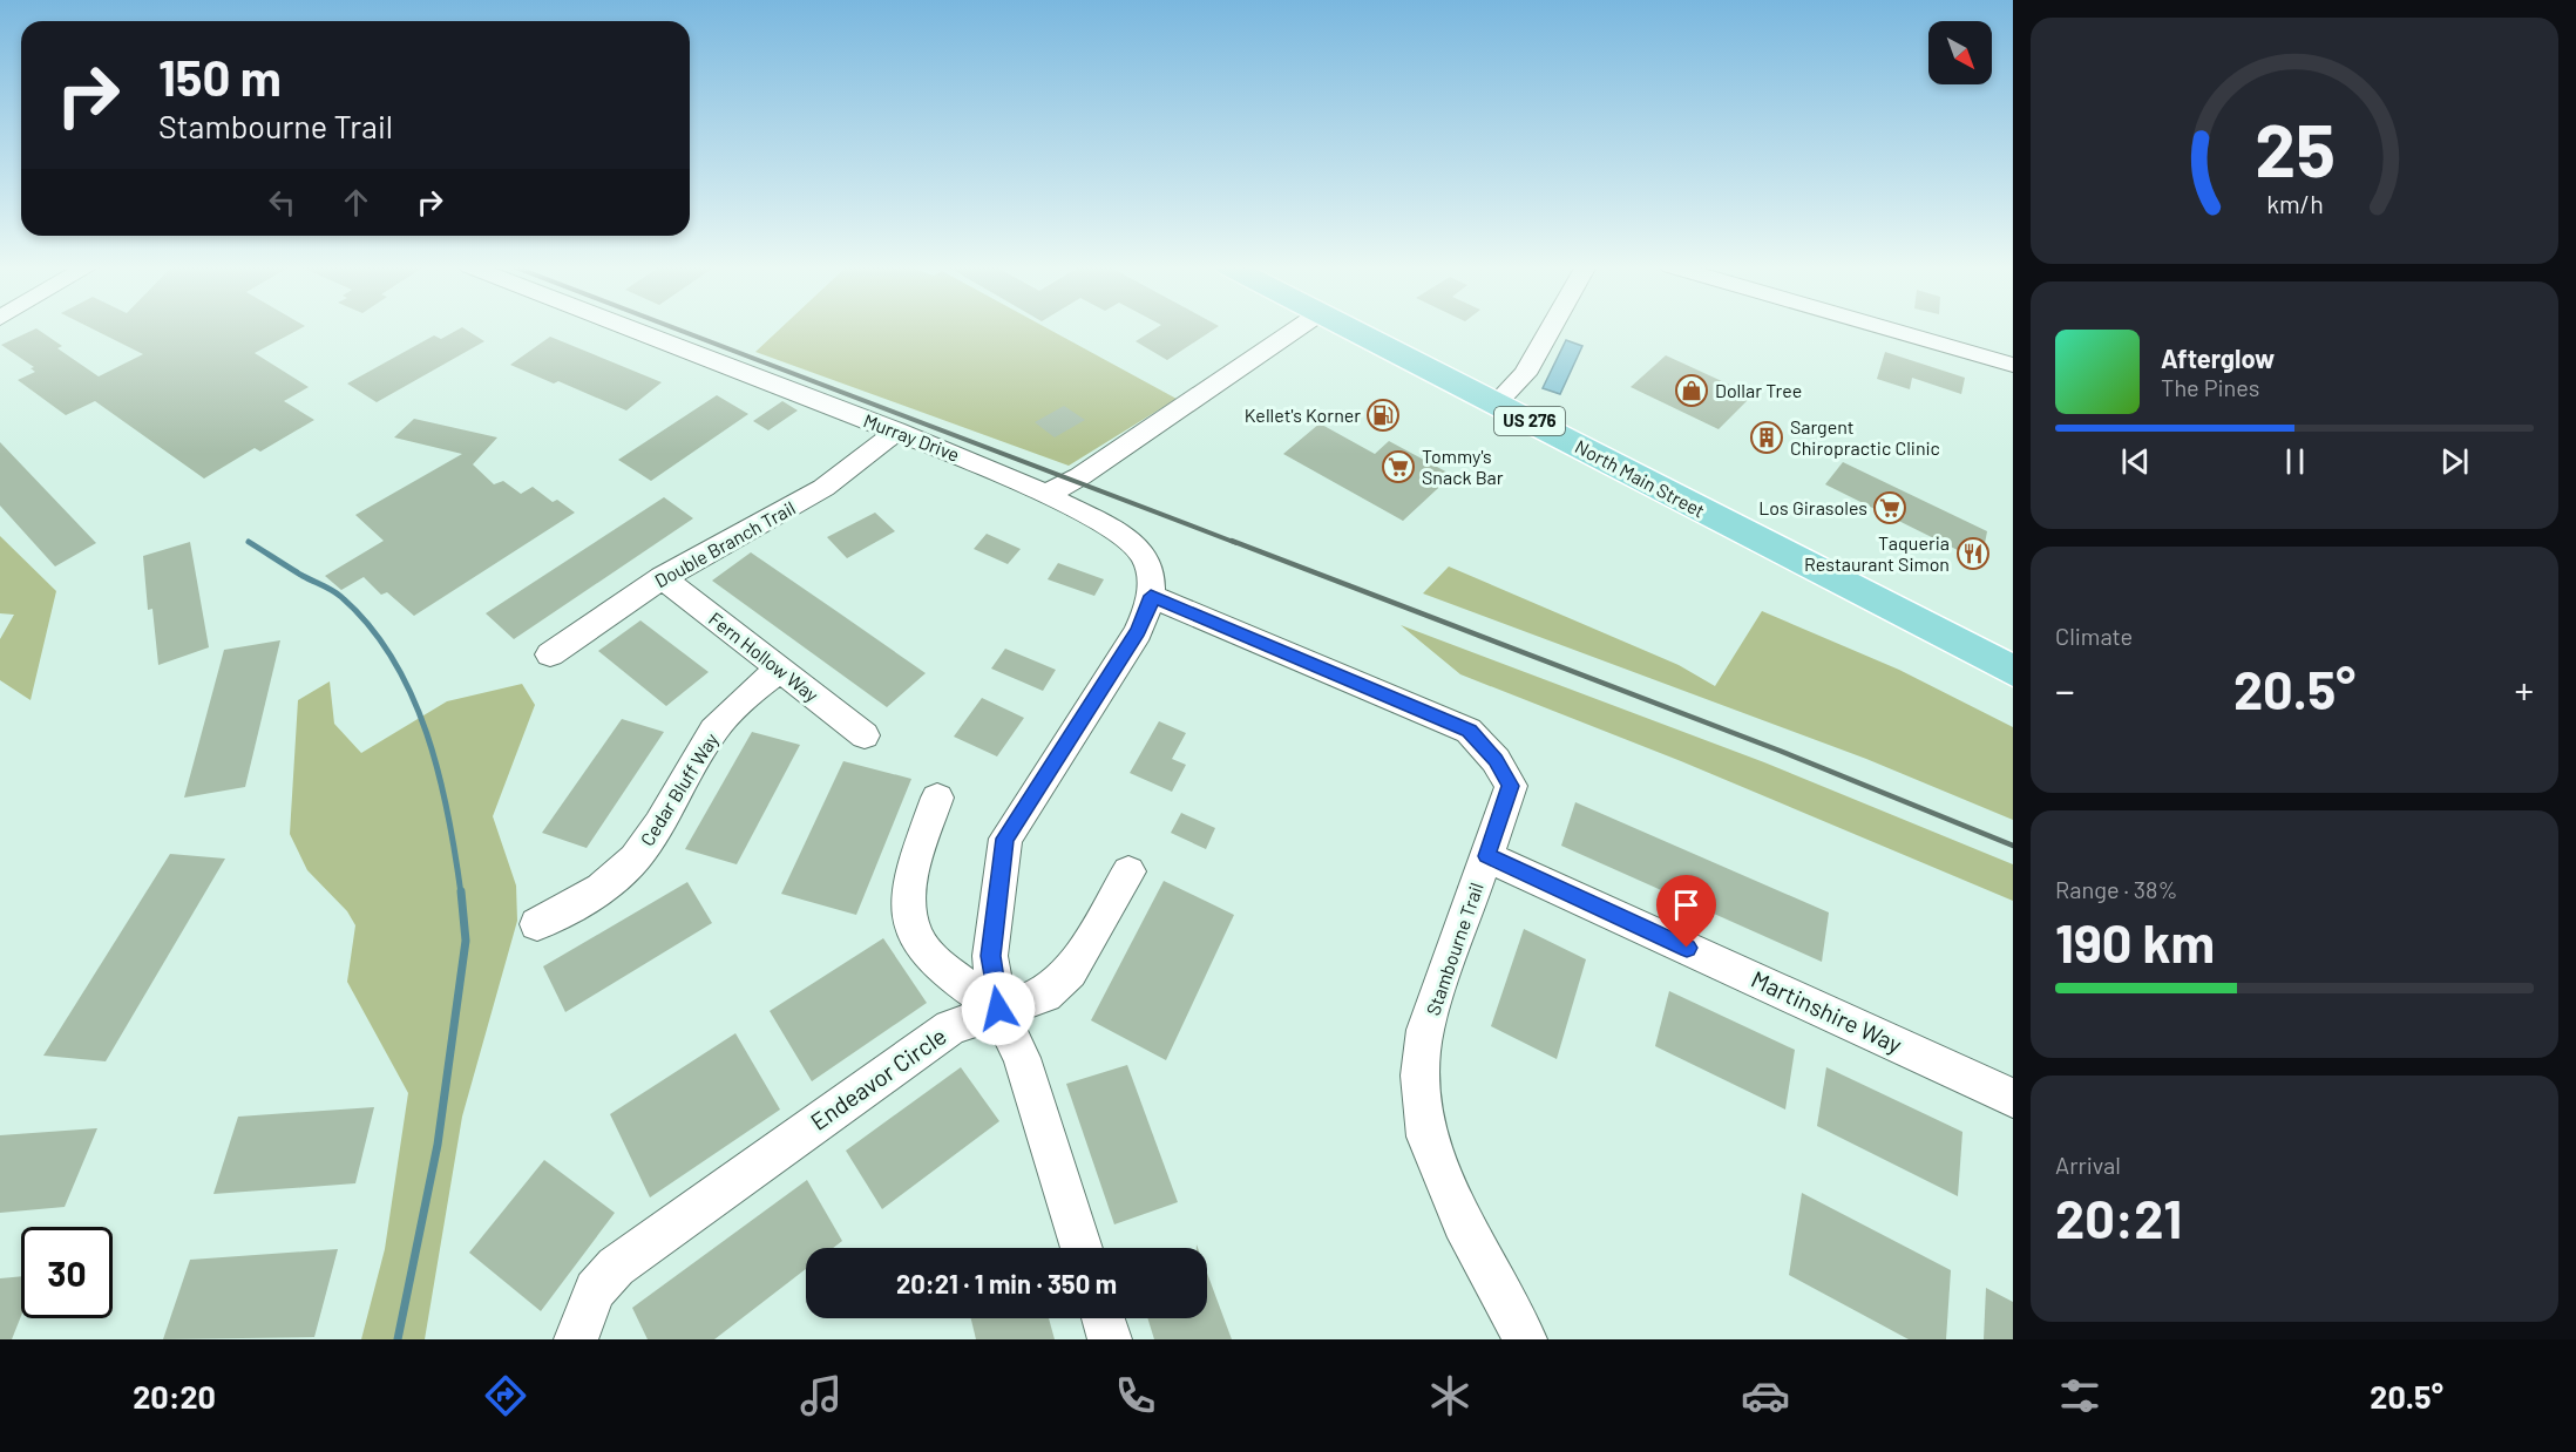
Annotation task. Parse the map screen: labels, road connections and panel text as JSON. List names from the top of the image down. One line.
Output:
{"streets":{"main road":["US 276","North Main Street"],"street":["Murray Drive","Double Branch Trail","Fern Hollow Way","Cedar Bluff Way","Stambourne Trail","Martinshire Way","Endeavor Circle"]},"crossings":[["Murray Drive","Double Branch Trail"],["Murray Drive","Stambourne Trail"],["Double Branch Trail","Fern Hollow Way"],["Fern Hollow Way","Cedar Bluff Way"],["Stambourne Trail","Martinshire Way"]],"places":{"shop":["Dollar Tree"],"fuel station":["Kellet's Korner"],"building":["Sargent Chiropractic Clinic"],"supermarket":["Tommy's Snack Bar","Los Girasoles"],"restaurant":["Taqueria Restaurant Simon"]},"north":"bottom right","page":{"turn":["150 m","Stambourne Trail"],"song":["Afterglow","The Pines"],"tile":["Climate",["Range · 38%","190 km"],["Arrival","20:21"]],"heat":["−","20.5°","+"],"limit":"30","trip":"20:21 · 1 min · 350 m","tabs":["20:20","20.5°"],"gauge":["25","km/h"]}}
